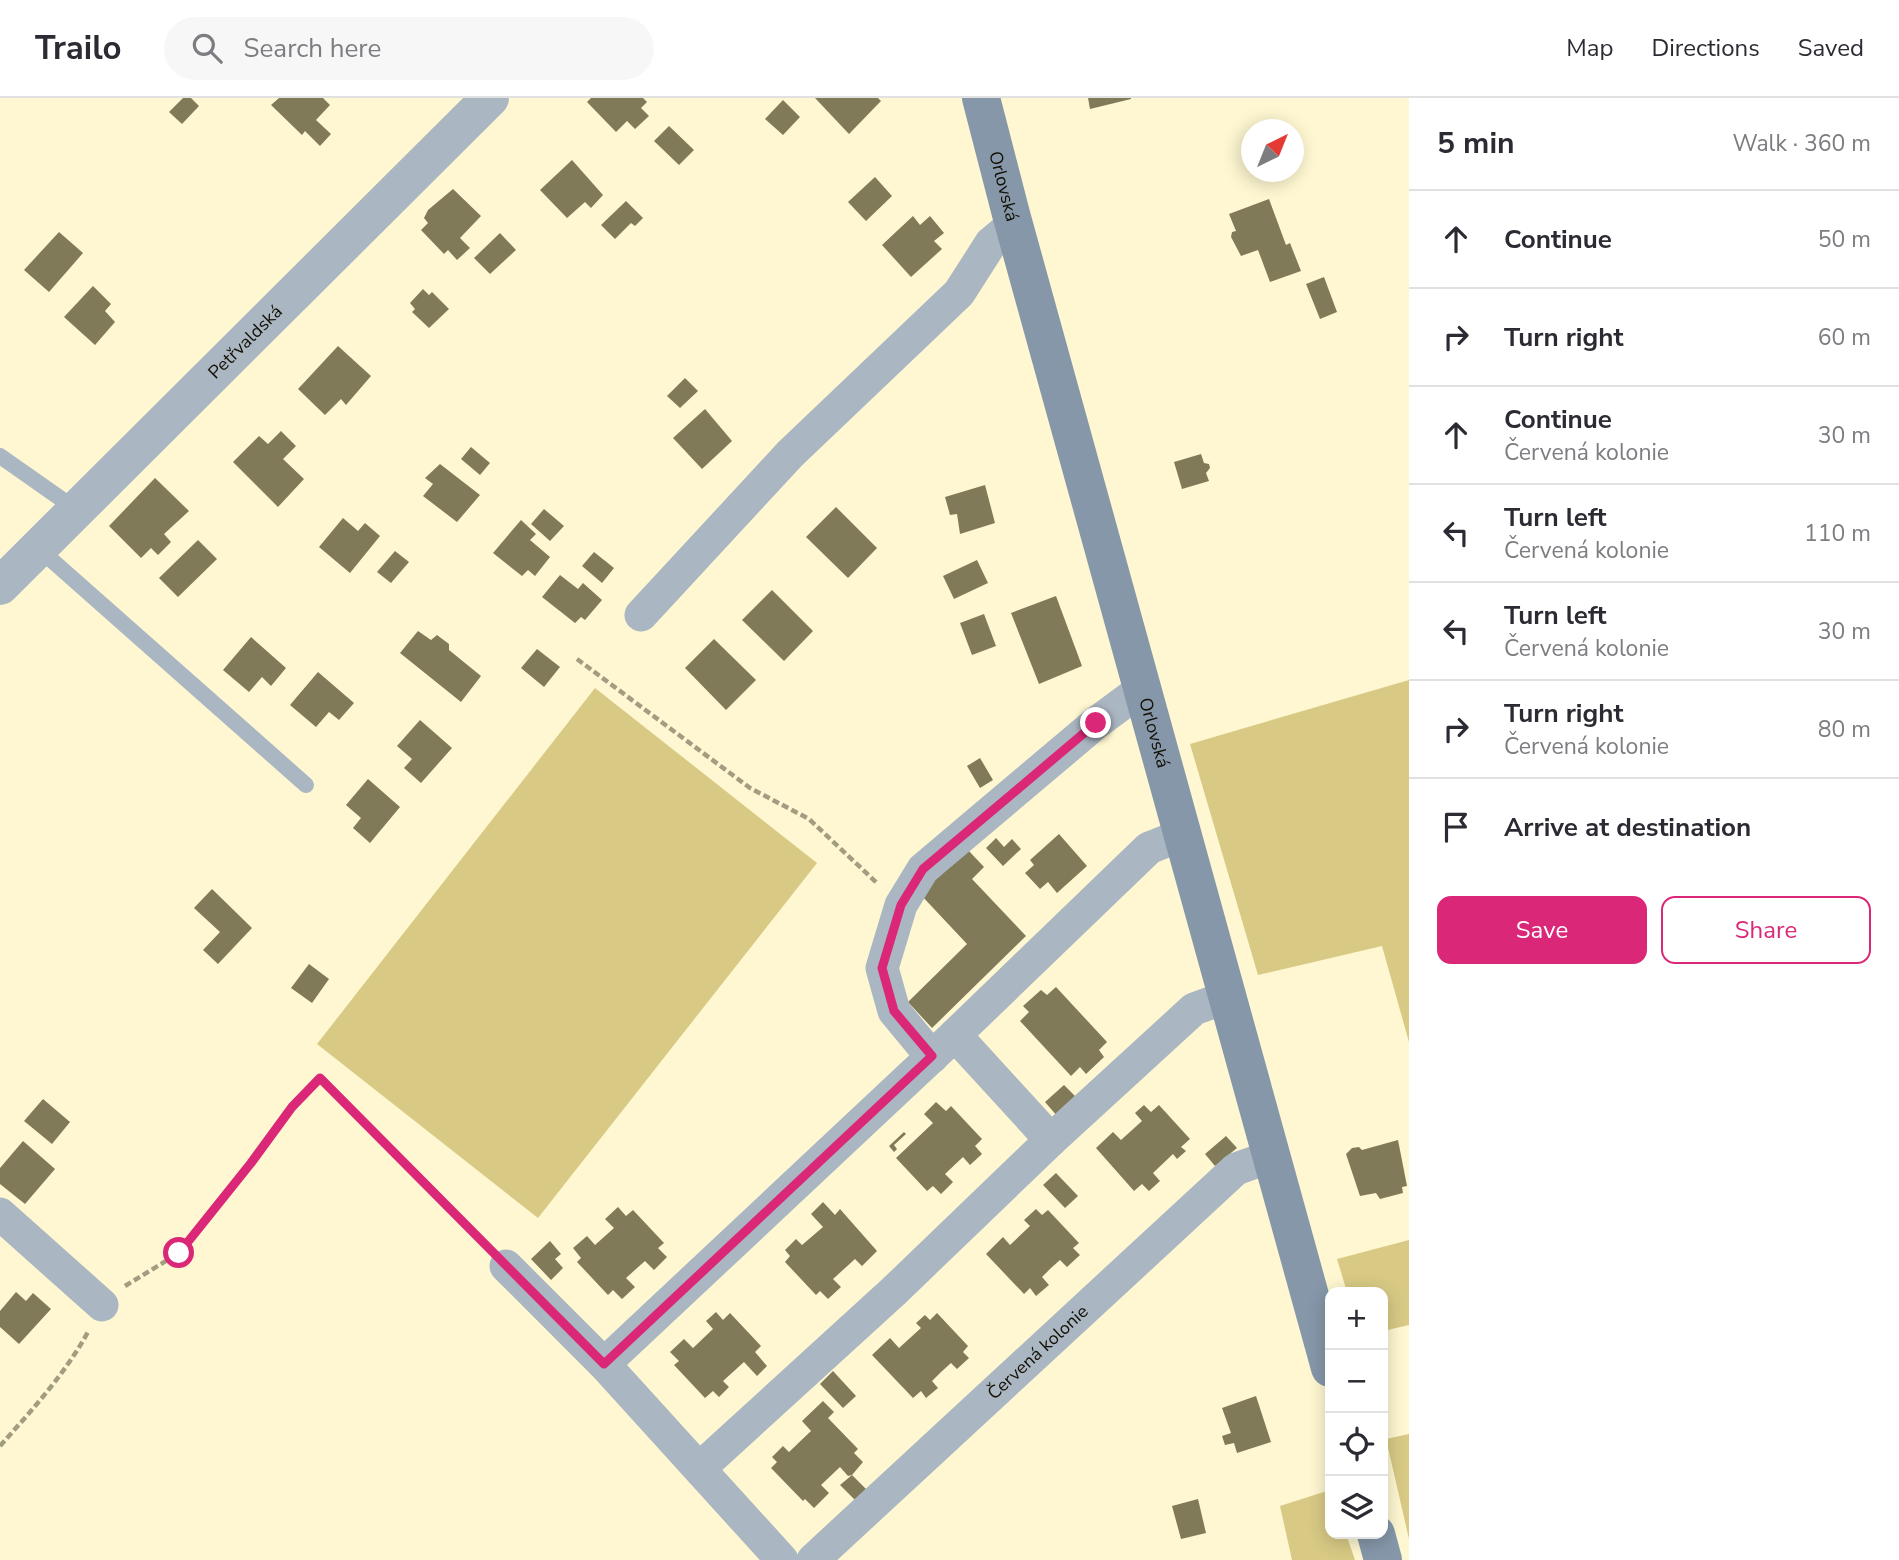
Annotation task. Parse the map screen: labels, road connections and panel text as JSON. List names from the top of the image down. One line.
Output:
{"streets":{"main road":["Orlovská"],"street":["Petřvaldská","Červená kolonie"]},"crossings":[["Orlovská","Červená kolonie"]],"north":"top right","page":{"header":"Trailo","search":"Search here","nav":["Map","Directions","Saved"],"heading":["5 min","Walk · 360 m"],"list":[["Continue","50 m"],["Turn right","60 m"],["Continue","Červená kolonie","30 m"],["Turn left","Červená kolonie","110 m"],["Turn left","Červená kolonie","30 m"],["Turn right","Červená kolonie","80 m"],"Arrive at destination"],"buttons":["Save","Share"],"map_buttons":["+","−"]}}
